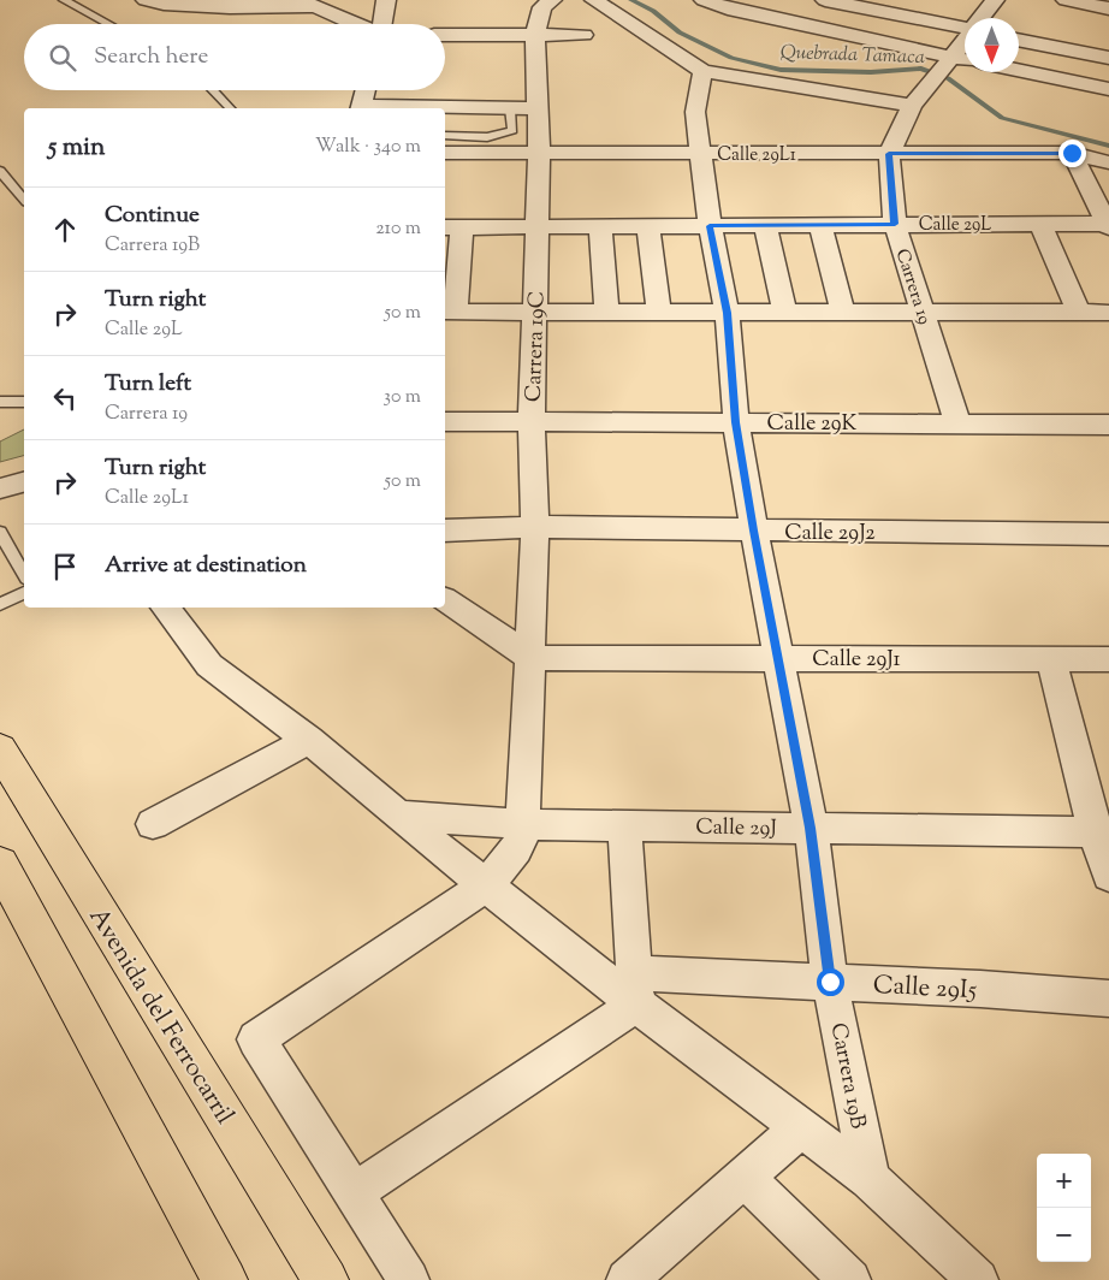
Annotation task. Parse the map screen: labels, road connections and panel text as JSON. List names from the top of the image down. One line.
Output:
{"streets":{"main road":["Avenida del Ferrocarril"],"street":["Calle 29L1","Calle 29L","Carrera 19","Carrera 19C","Calle 29K","Calle 29J2","Calle 29J1","Calle 29J","Calle 29I5","Carrera 19B"]},"crossings":[["Calle 29L1","Carrera 19"],["Calle 29L1","Carrera 19C"],["Calle 29L1","Carrera 19B"],["Calle 29L","Carrera 19"],["Calle 29L","Carrera 19C"],["Calle 29L","Carrera 19B"],["Carrera 19","Calle 29K"],["Carrera 19C","Calle 29K"],["Carrera 19C","Calle 29J2"],["Carrera 19C","Calle 29J1"],["Carrera 19C","Calle 29J"],["Calle 29K","Carrera 19B"],["Calle 29J2","Carrera 19B"],["Calle 29J1","Carrera 19B"],["Calle 29J","Carrera 19B"],["Calle 29I5","Carrera 19B"]],"water":["Quebrada Tamaca"],"north":"bottom","page":{"search":"Search here","heading":["5 min","Walk · 340 m"],"list":[["Continue","Carrera 19B","210 m"],["Turn right","Calle 29L","50 m"],["Turn left","Carrera 19","30 m"],["Turn right","Calle 29L1","50 m"],"Arrive at destination"],"map_buttons":["+","−"]}}
